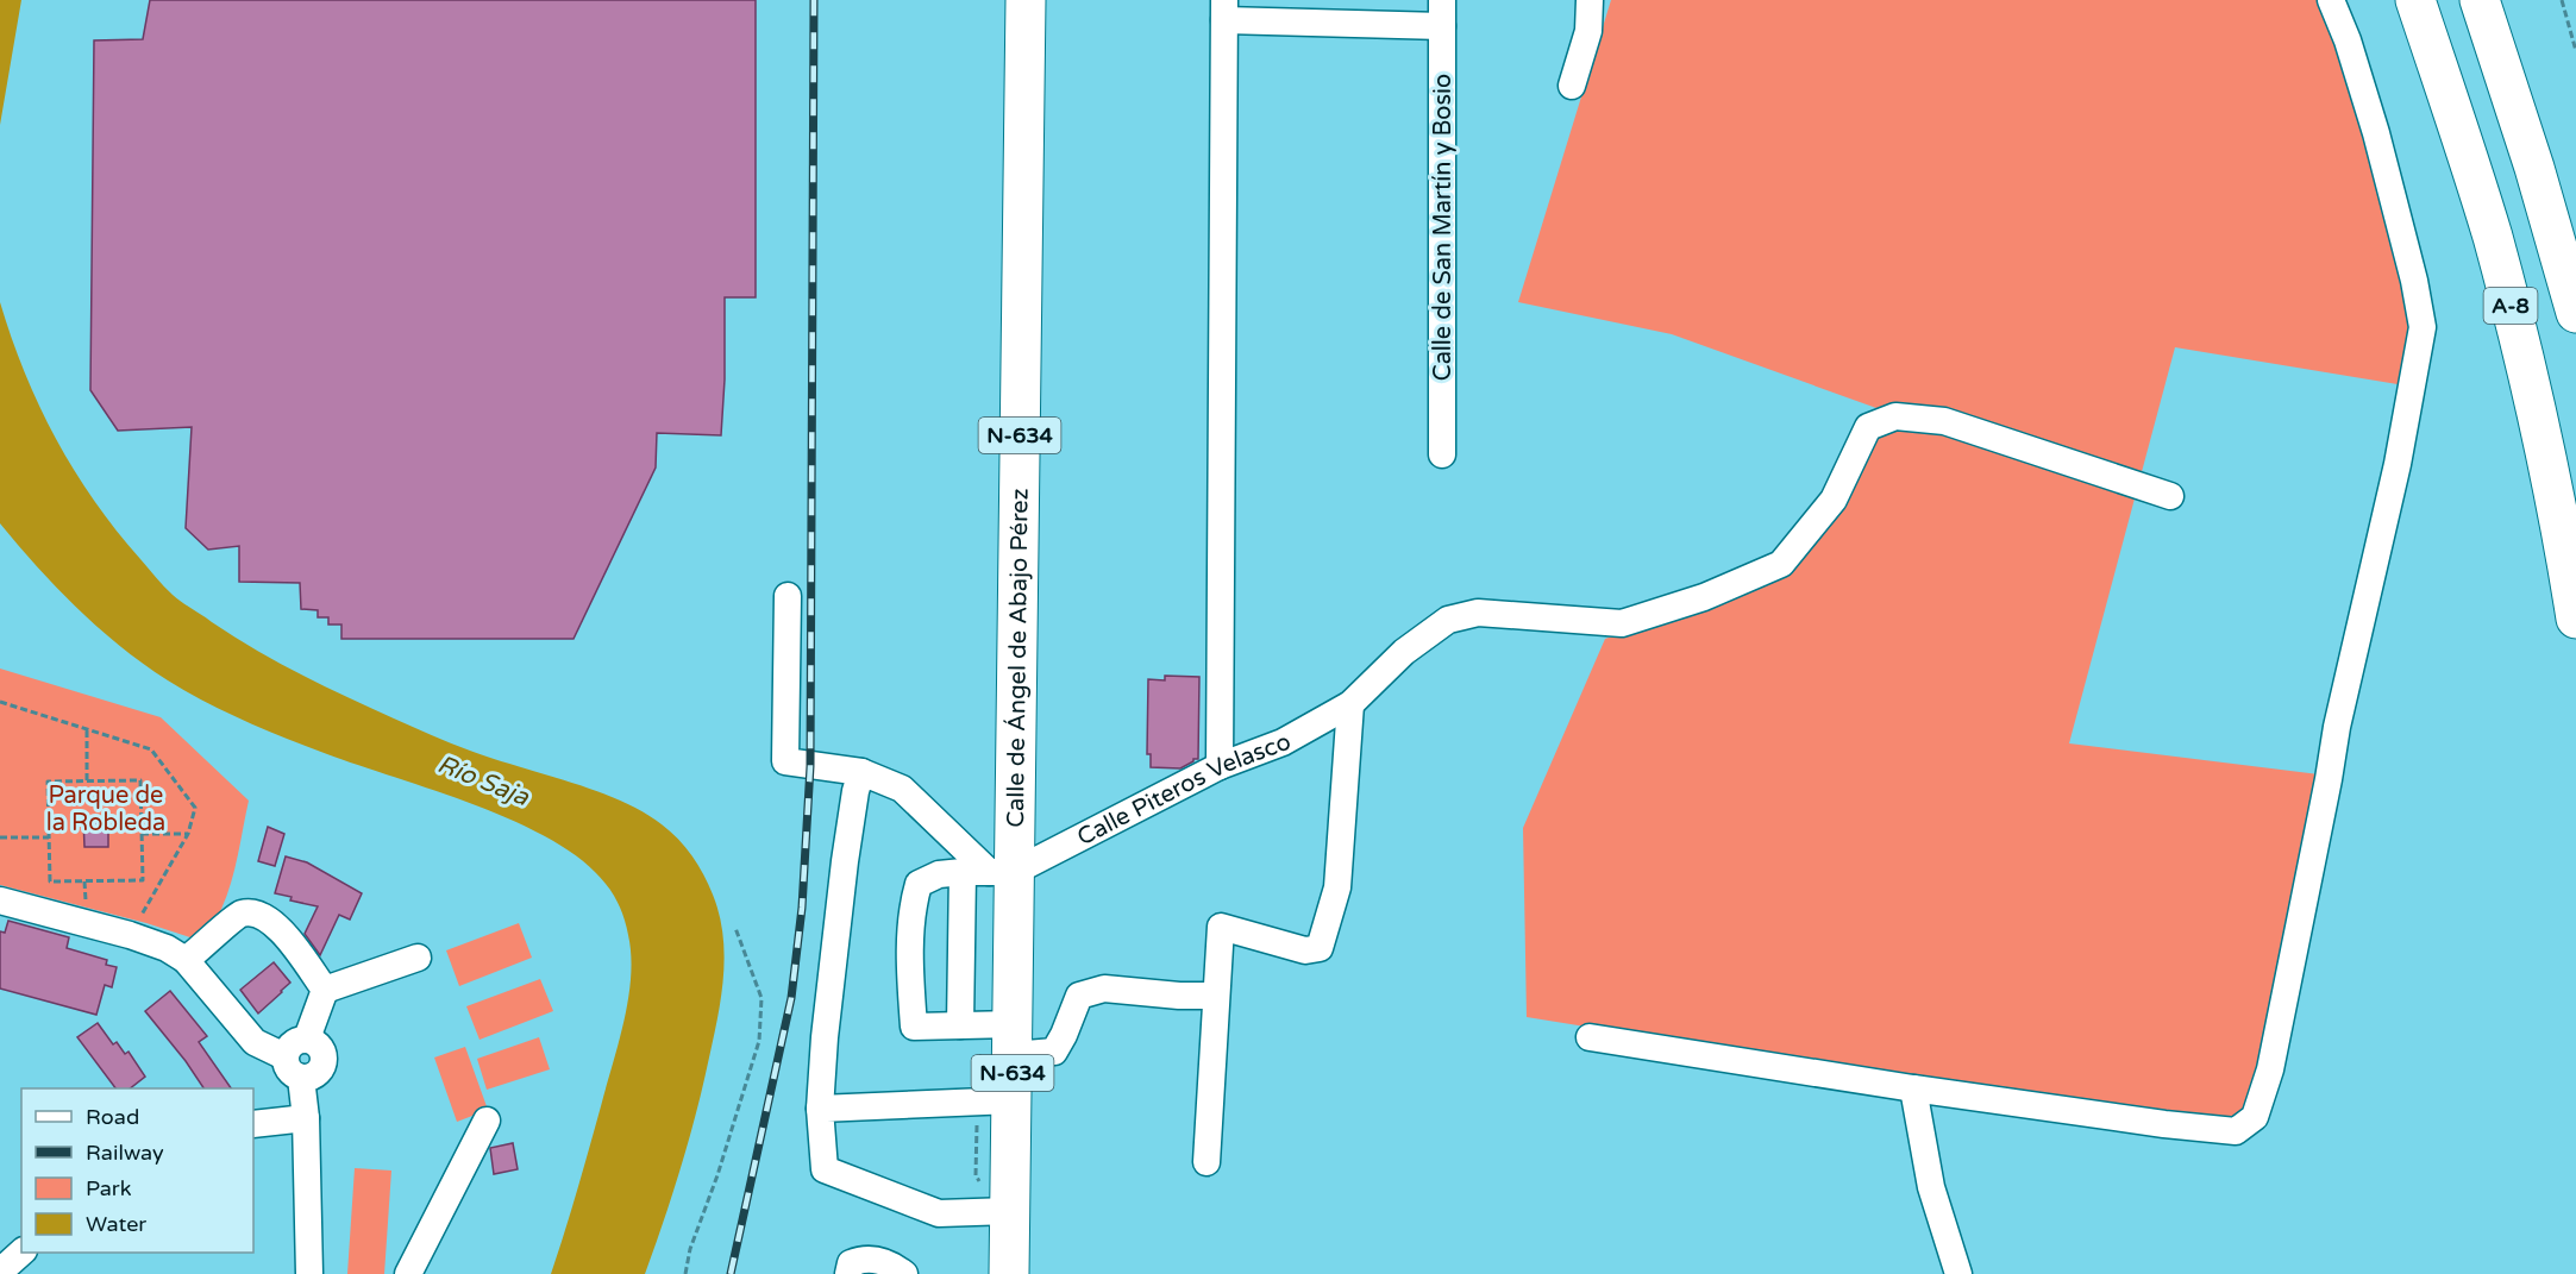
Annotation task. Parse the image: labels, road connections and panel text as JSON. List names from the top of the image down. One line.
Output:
{"streets":{"highway":["A-8","N-634","Calle de Ángel de Abajo Pérez"],"street":["Calle de San Martín y Bosio","Calle Piteros Velasco"]},"crossings":[["Calle de Ángel de Abajo Pérez","Calle Piteros Velasco"]],"water":["Río Saja"],"parks":["Parque de la Robleda"],"legend":["Road","Railway","Park","Water"]}
